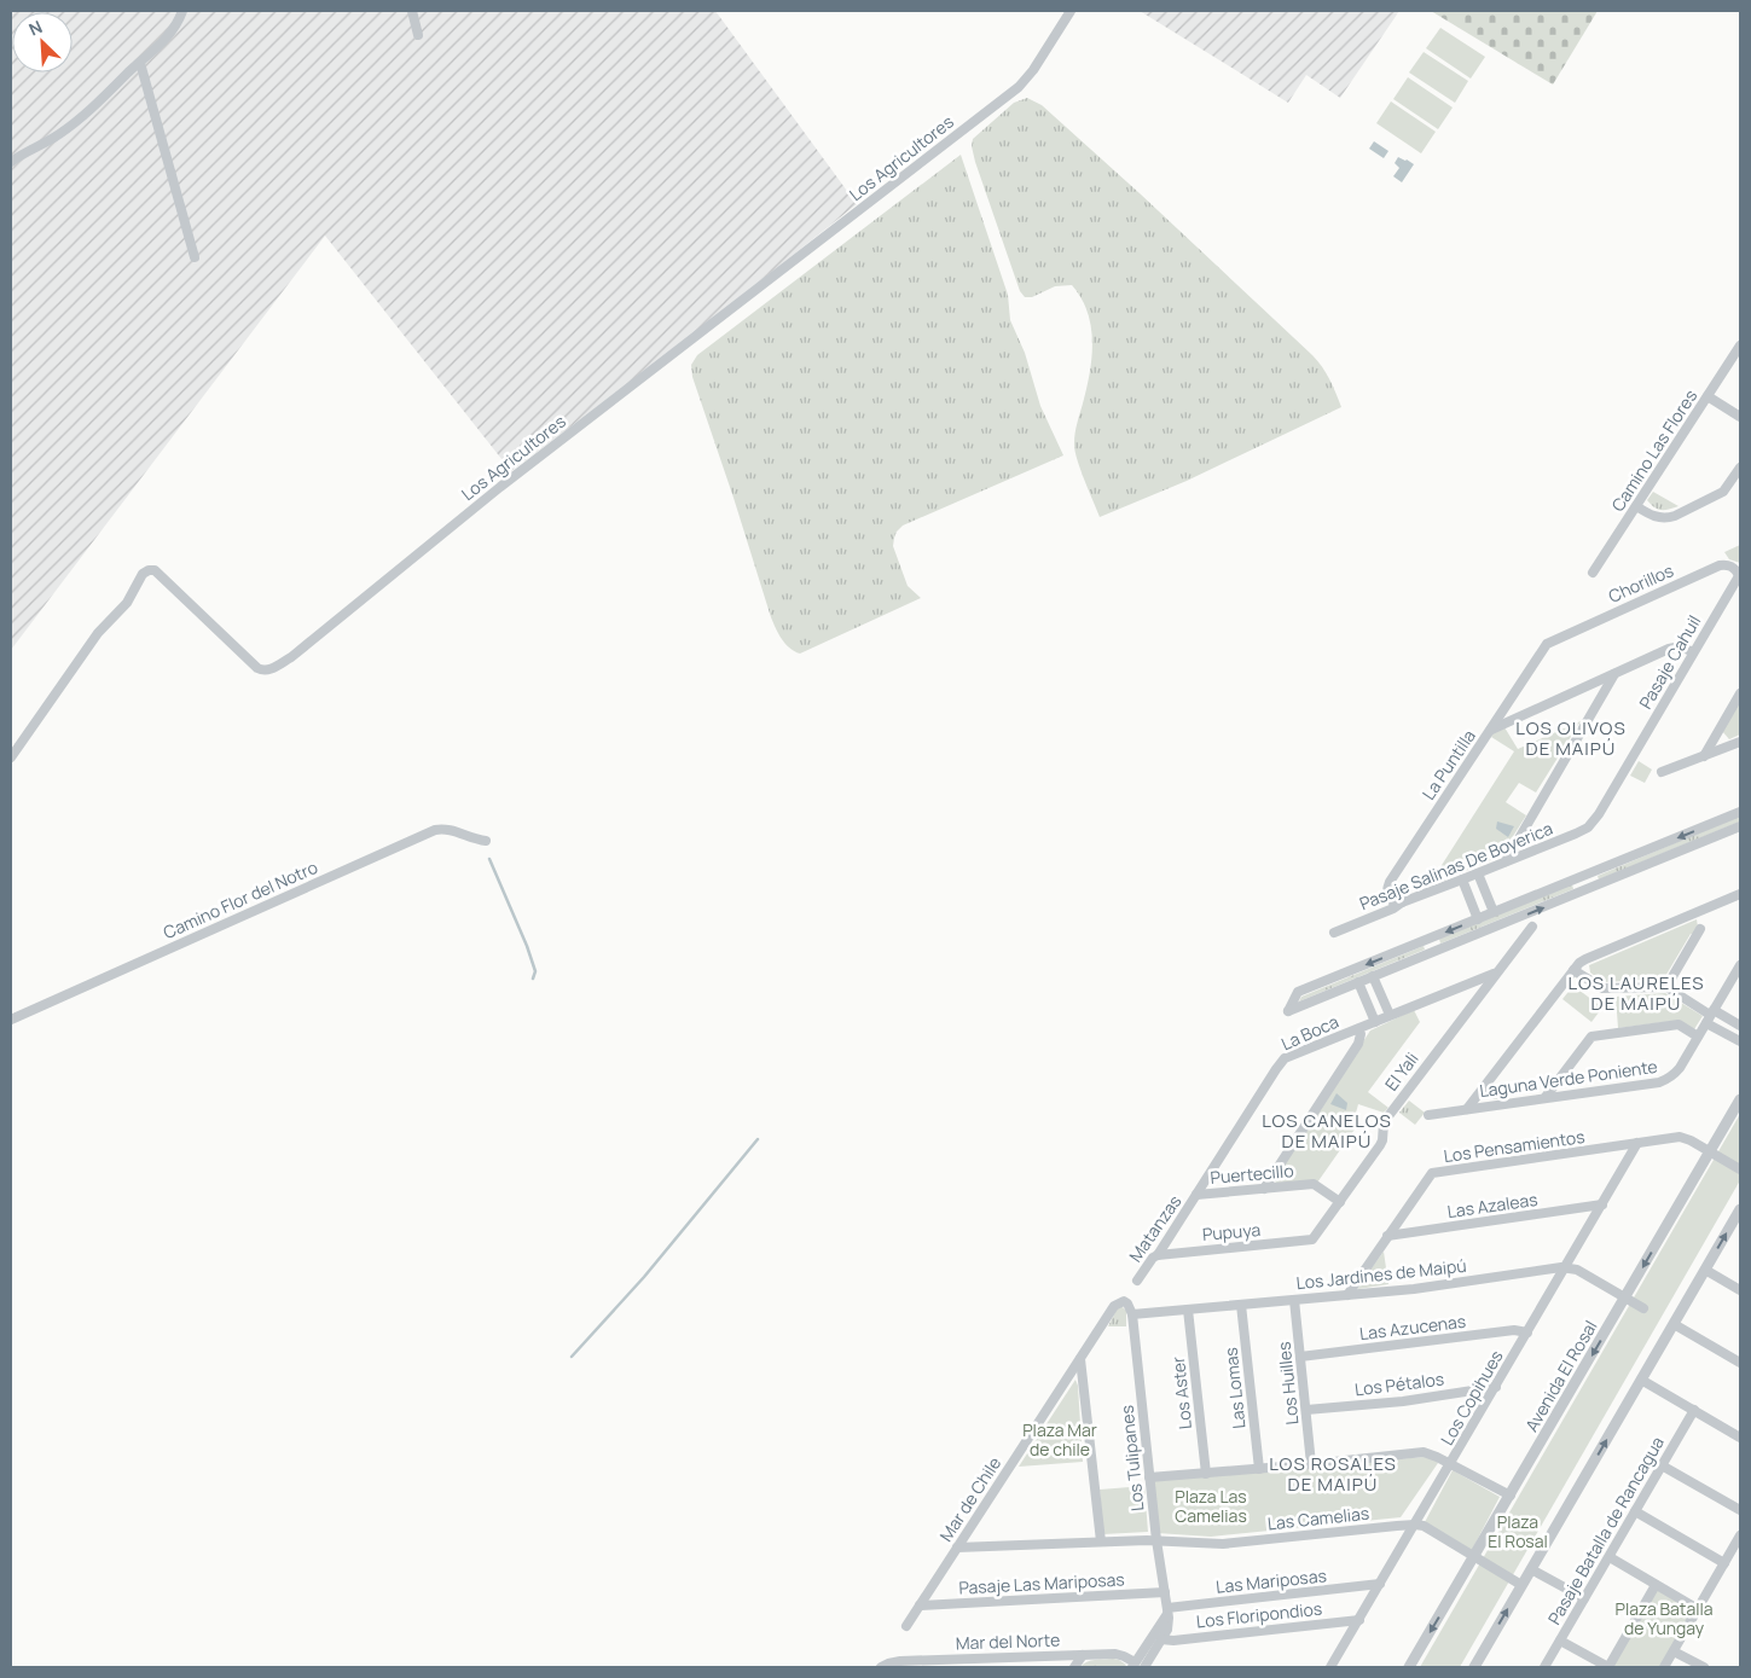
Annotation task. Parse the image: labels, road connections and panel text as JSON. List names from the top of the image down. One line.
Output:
{"streets":{"street":["Los Agricultores","Camino Las Flores","Chorillos","Pasaje Cahuil","La Puntilla","Pasaje Salinas De Boyerica","Camino Flor del Notro","La Boca","El Yali","Laguna Verde Poniente","Los Pensamientos","Puertecillo","Las Azaleas","Matanzas","Pupuya","Los Jardines de Maipú","Las Azucenas","Avenida El Rosal","Los Huilles","Los Pétalos","Las Lomas","Los Aster","Los Copihues","Los Tulipanes","Mar de Chile","Las Camelias","Pasaje Batalla de Rancagua","Las Mariposas","Pasaje Las Mariposas","Los Floripondios","Mar del Norte"]},"crossings":[["Chorillos","Pasaje Cahuil"],["Chorillos","La Puntilla"],["Pasaje Cahuil","Pasaje Salinas De Boyerica"],["La Puntilla","Pasaje Salinas De Boyerica"],["La Boca","El Yali"],["La Boca","Puertecillo"],["La Boca","Matanzas"],["El Yali","Puertecillo"],["El Yali","Pupuya"],["Los Pensamientos","Las Azaleas"],["Los Pensamientos","Los Jardines de Maipú"],["Los Pensamientos","Avenida El Rosal"],["Los Pensamientos","Los Copihues"],["Puertecillo","Matanzas"],["Las Azaleas","Los Copihues"],["Matanzas","Pupuya"],["Los Jardines de Maipú","Los Huilles"],["Los Jardines de Maipú","Las Lomas"],["Los Jardines de Maipú","Los Aster"],["Los Jardines de Maipú","Los Copihues"],["Los Jardines de Maipú","Los Tulipanes"],["Las Azucenas","Los Huilles"],["Las Azucenas","Los Copihues"],["Avenida El Rosal","Las Camelias"],["Los Huilles","Los Pétalos"],["Los Pétalos","Los Copihues"],["Los Copihues","Las Camelias"],["Los Copihues","Las Mariposas"],["Los Copihues","Los Floripondios"],["Los Tulipanes","Mar de Chile"],["Los Tulipanes","Las Camelias"],["Los Tulipanes","Las Mariposas"],["Los Tulipanes","Pasaje Las Mariposas"],["Los Tulipanes","Los Floripondios"],["Los Tulipanes","Mar del Norte"],["Mar de Chile","Las Camelias"],["Mar de Chile","Pasaje Las Mariposas"]],"districts":["LOS OLIVOS DE MAIPÚ","LOS LAURELES DE MAIPÚ","LOS CANELOS DE MAIPÚ","LOS ROSALES DE MAIPÚ"],"parks":["Plaza Mar de chile","Plaza Las Camelias","Plaza El Rosal","Plaza Batalla de Yungay"],"north":"top left"}
